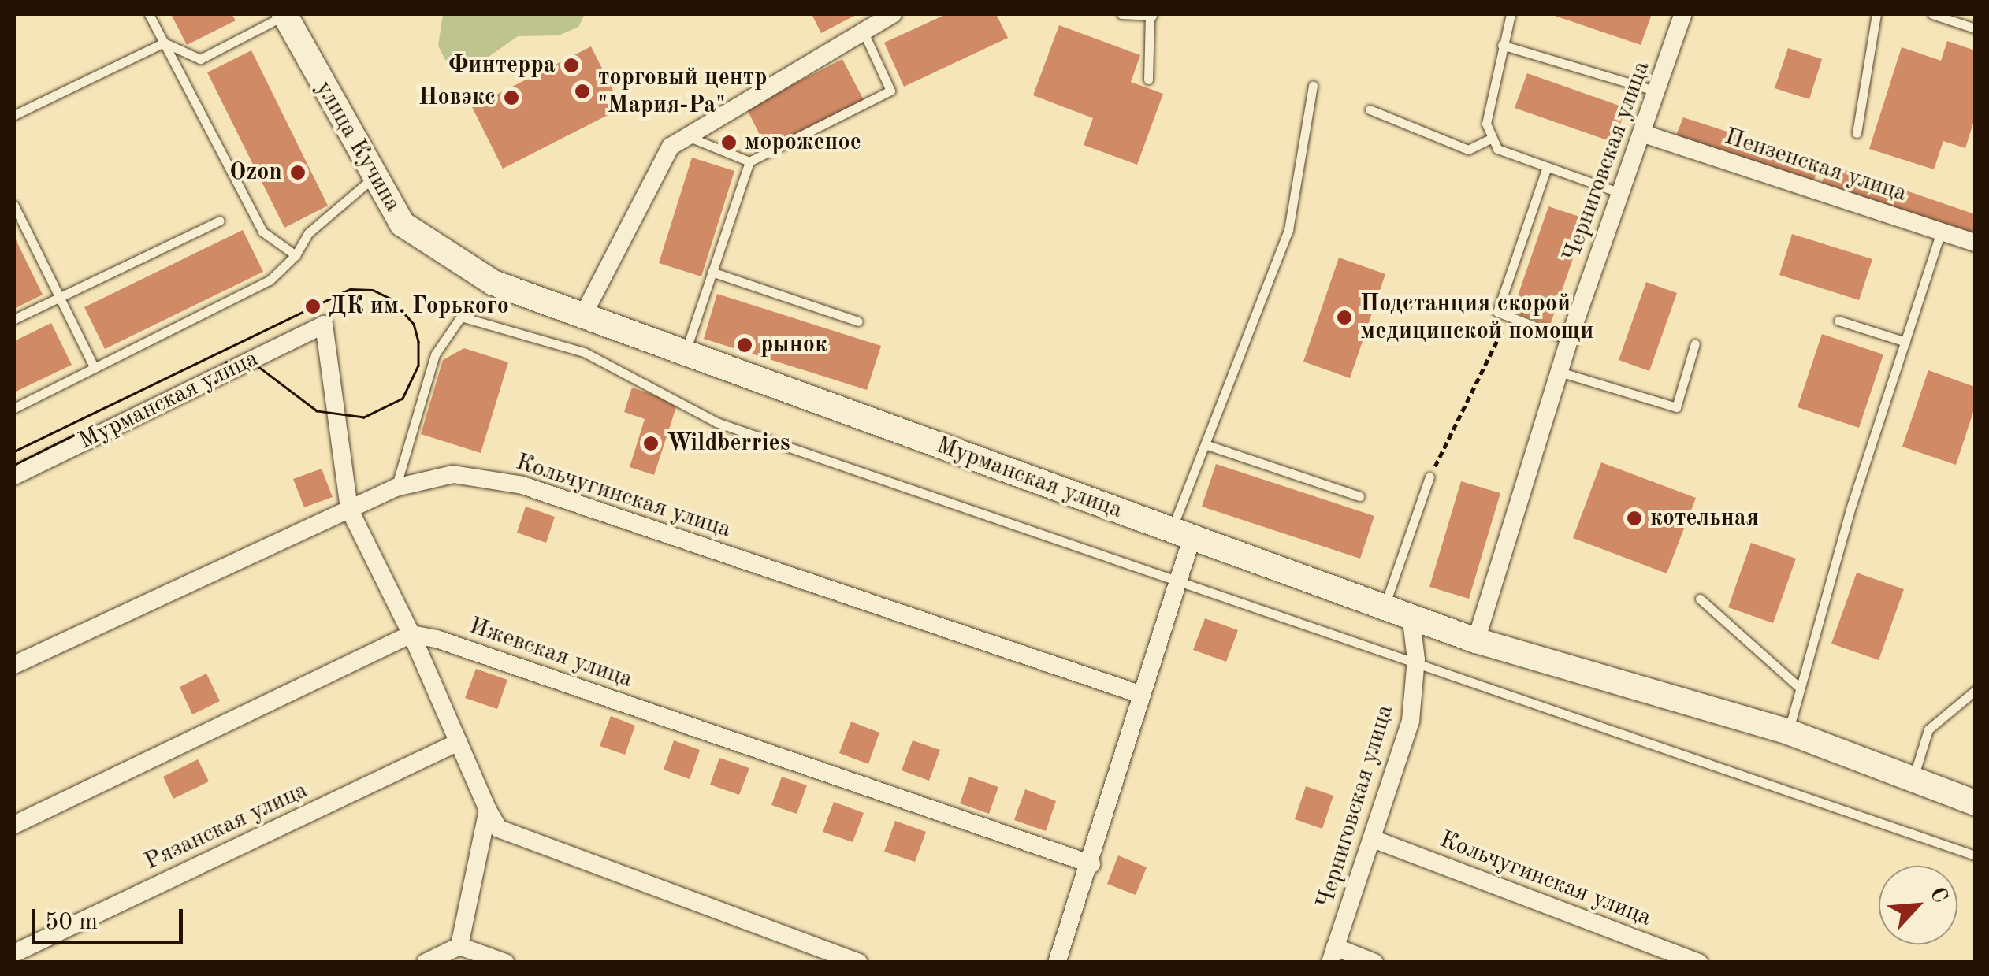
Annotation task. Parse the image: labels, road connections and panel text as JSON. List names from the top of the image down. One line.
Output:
{"streets":{"main road":["улица Кучина","Мурманская улица"],"street":["Черниговская улица","Пензенская улица","Кольчугинская улица","Ижевская улица","Рязанская улица"]},"crossings":[["улица Кучина","Мурманская улица"],["Черниговская улица","Пензенская улица"],["Черниговская улица","Мурманская улица"],["Черниговская улица","Кольчугинская улица"],["Мурманская улица","Кольчугинская улица"]],"places":["Финтерра","торговый центр \"Мария-Ра\"","Новэкс","мороженое","Ozon","ДК им. Горького","Подстанция скорой медицинской помощи","рынок","Wildberries","котельная"],"scale_bar":"50 m","north":"top right"}
